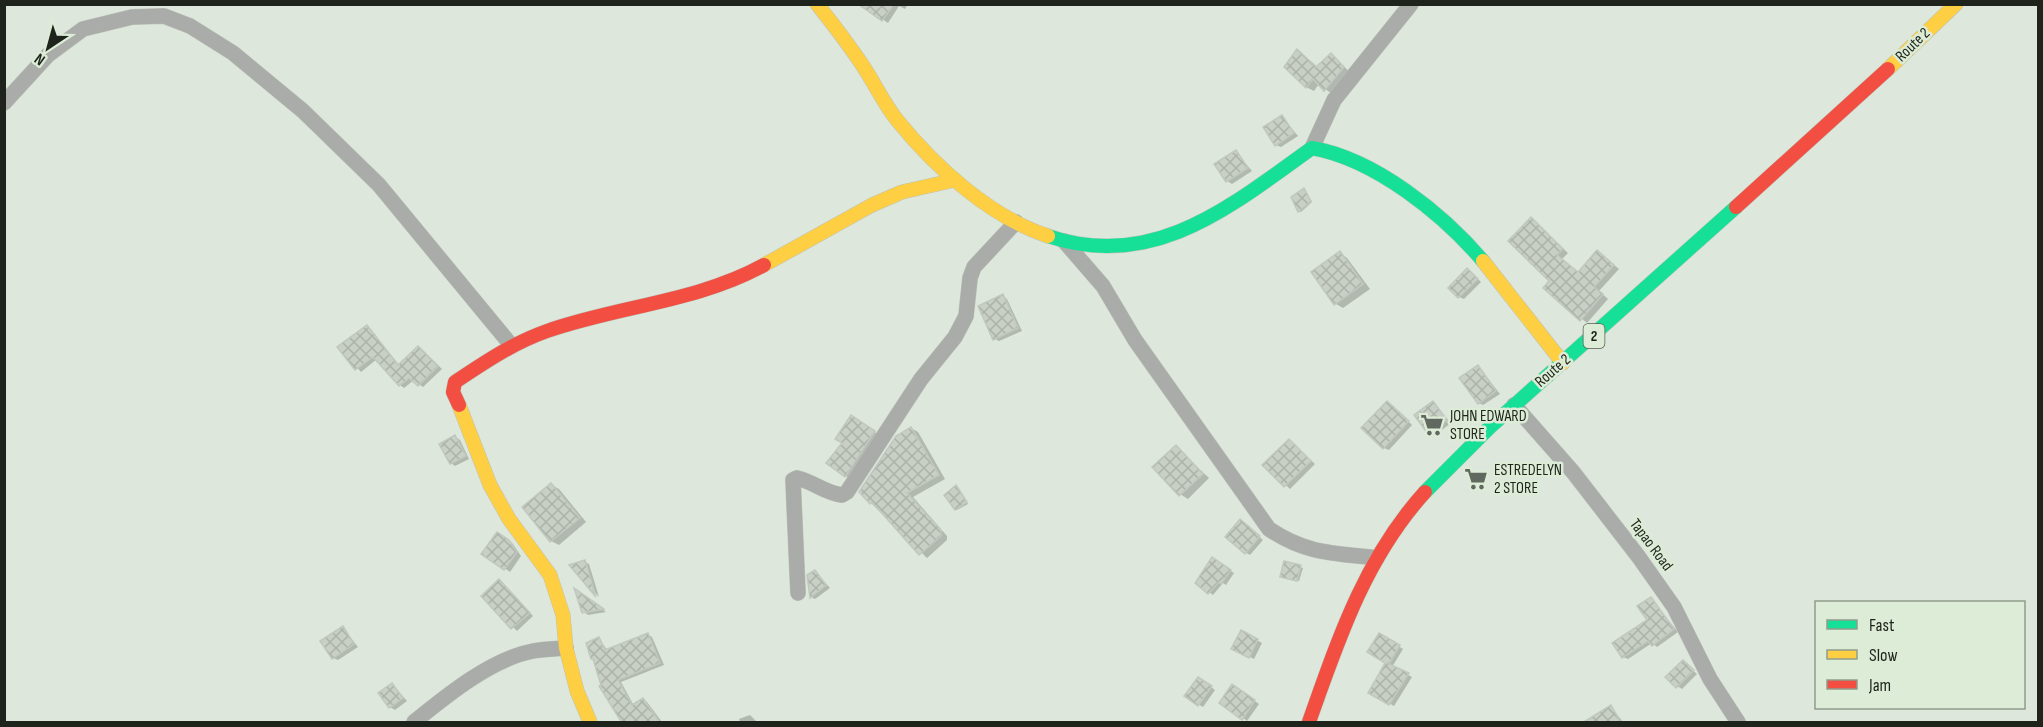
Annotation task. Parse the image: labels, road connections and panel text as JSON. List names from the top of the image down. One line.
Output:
{"streets":{"main road":["Route 2","2"],"street":["Tapao Road"]},"crossings":[["Route 2","Tapao Road"]],"places":{"supermarket":["JOHN EDWARD STORE","ESTREDELYN 2 STORE"]},"legend":["Fast","Slow","Jam"],"north":"bottom left"}
